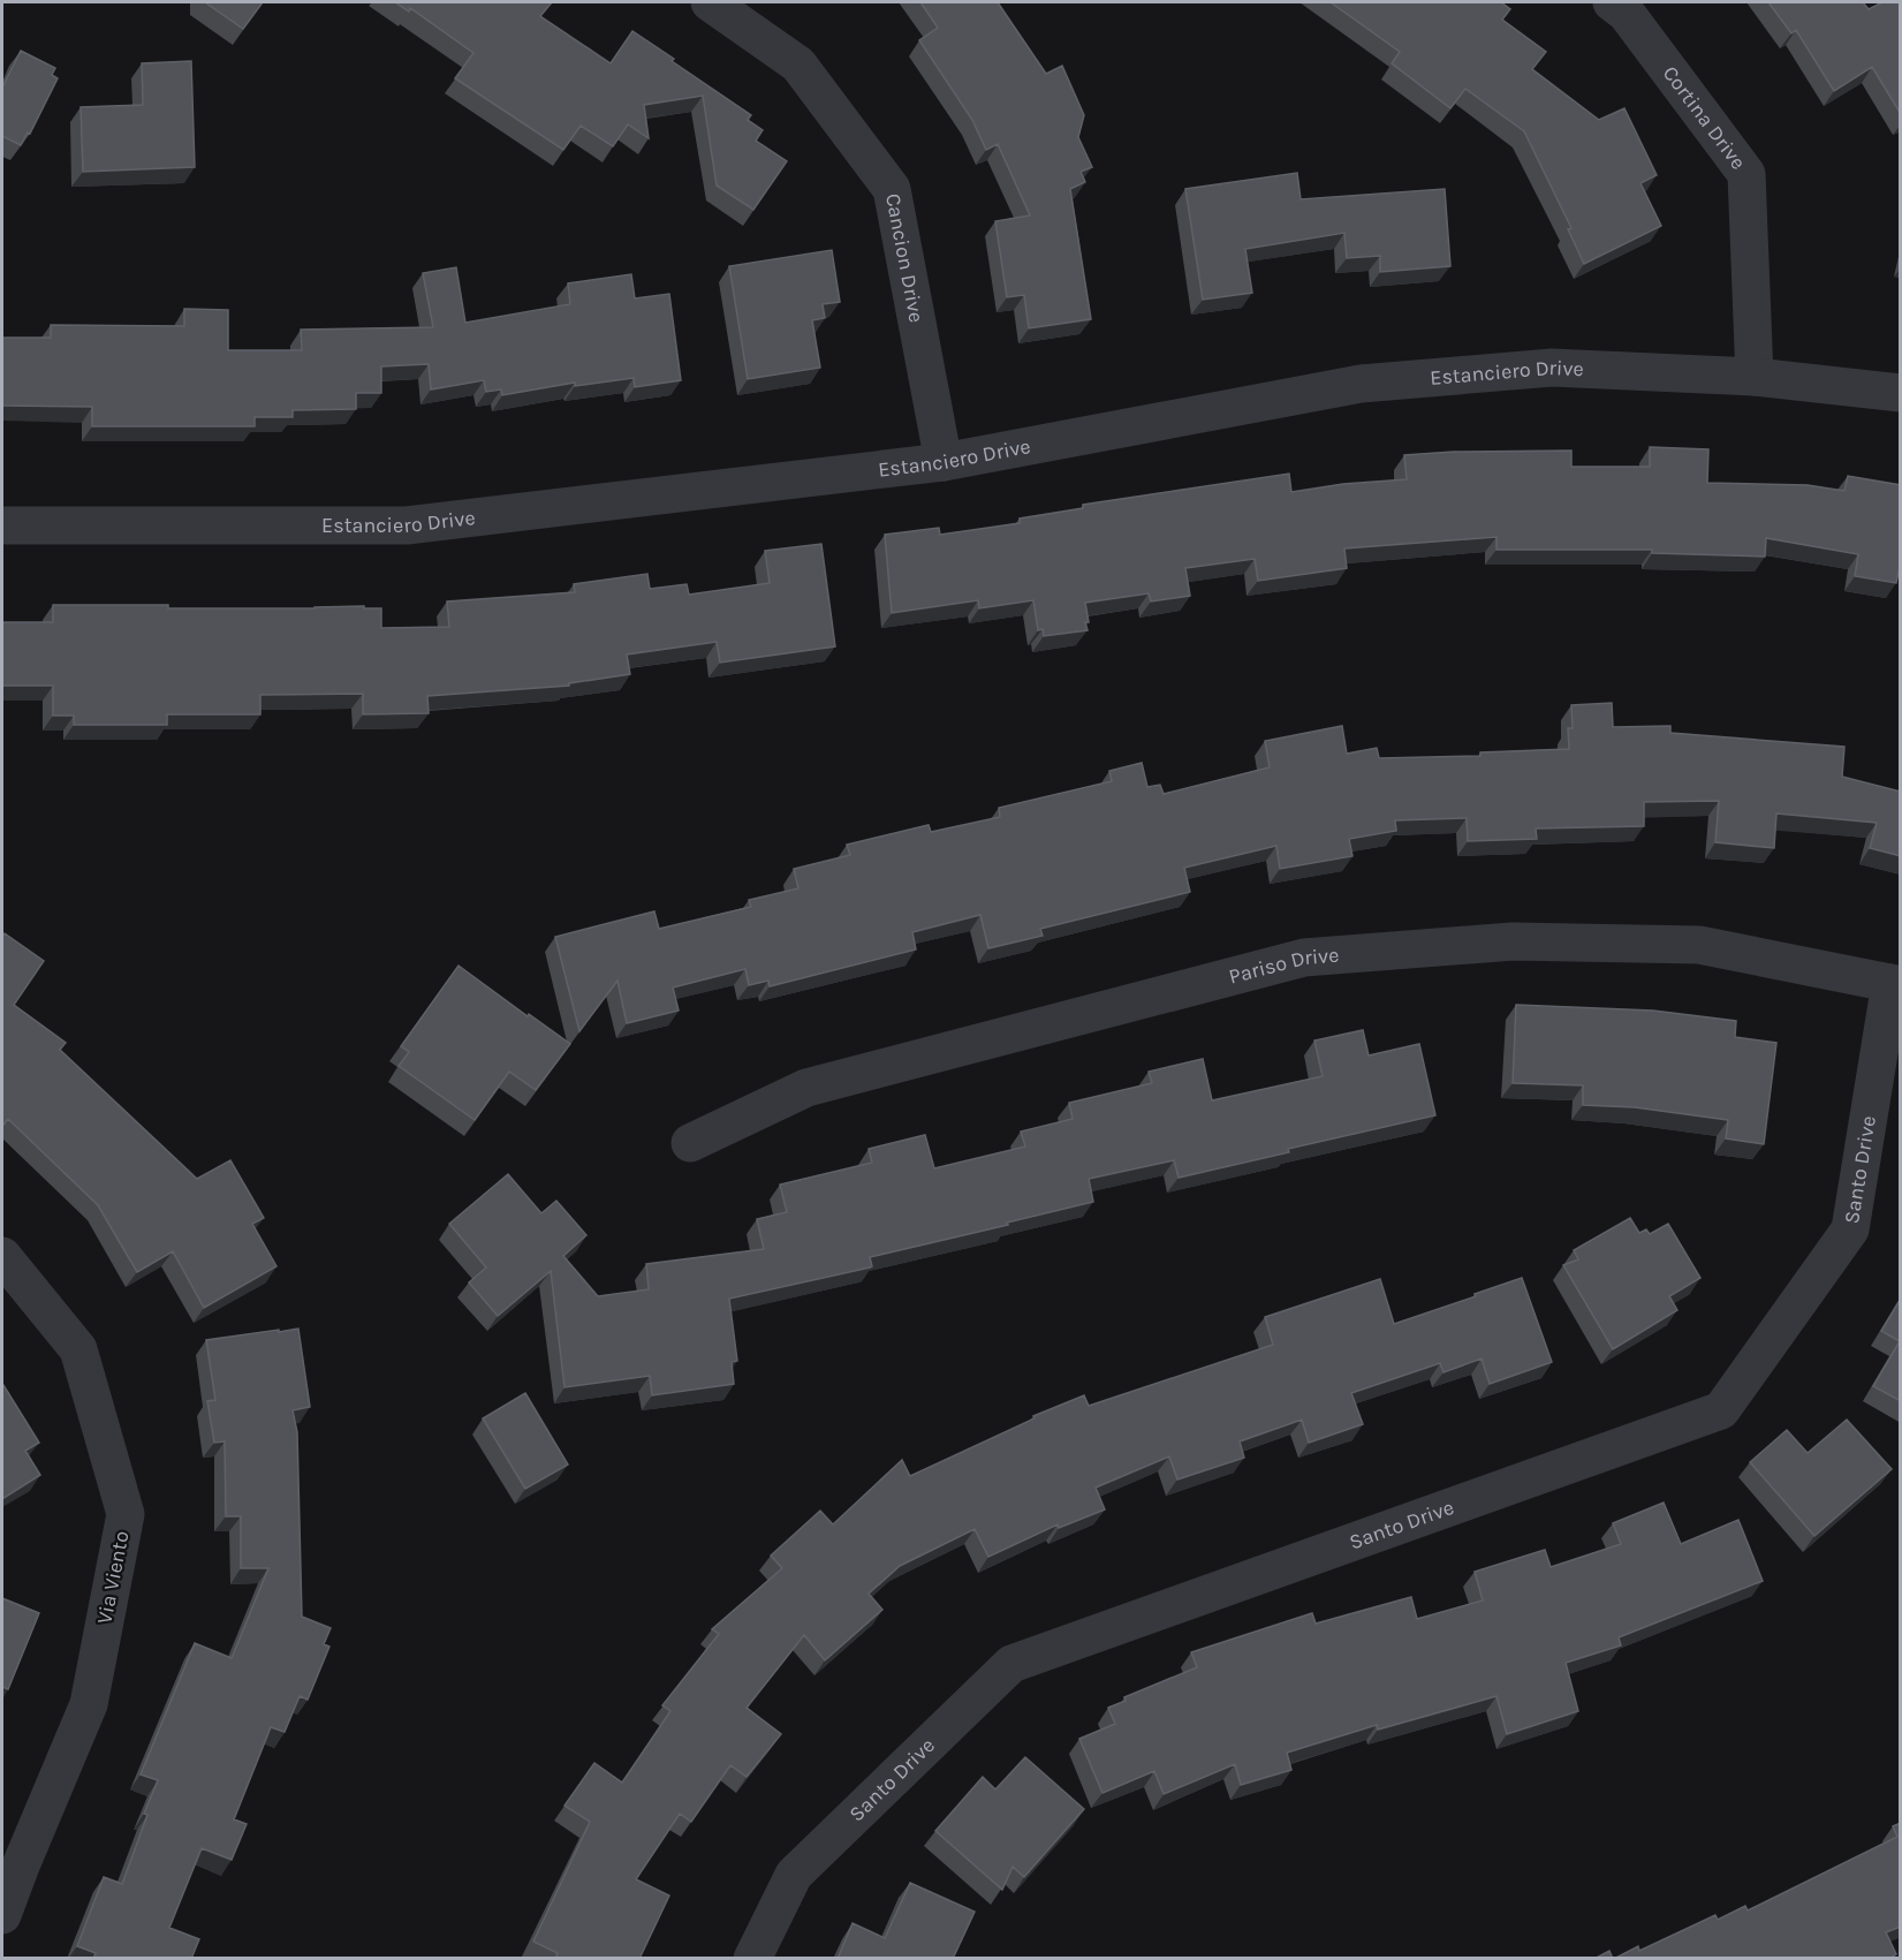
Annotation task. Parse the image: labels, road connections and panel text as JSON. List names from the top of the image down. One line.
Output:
{"streets":{"street":["Cortina Drive","Cancion Drive","Estanciero Drive","Pariso Drive","Santo Drive","Via Viento"]},"crossings":[["Cortina Drive","Estanciero Drive"],["Cancion Drive","Estanciero Drive"],["Pariso Drive","Santo Drive"]]}
